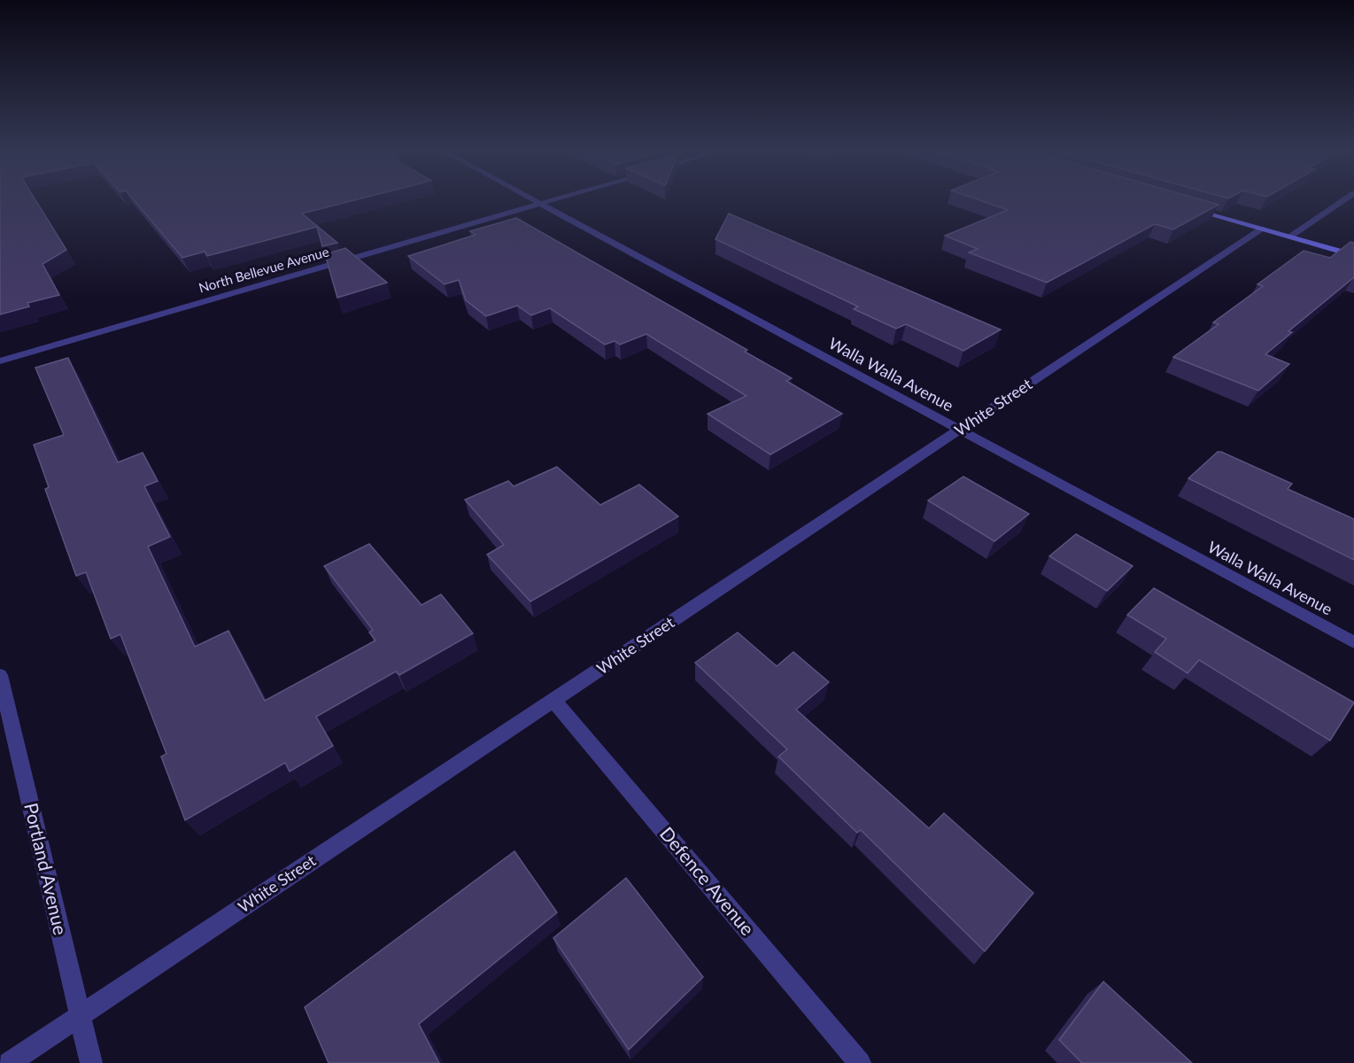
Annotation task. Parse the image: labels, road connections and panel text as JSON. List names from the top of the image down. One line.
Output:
{"streets":{"street":["North Bellevue Avenue","Walla Walla Avenue","White Street","Portland Avenue","Defence Avenue"]},"crossings":[["North Bellevue Avenue","Walla Walla Avenue"],["Walla Walla Avenue","White Street"],["White Street","Portland Avenue"],["White Street","Defence Avenue"]]}
